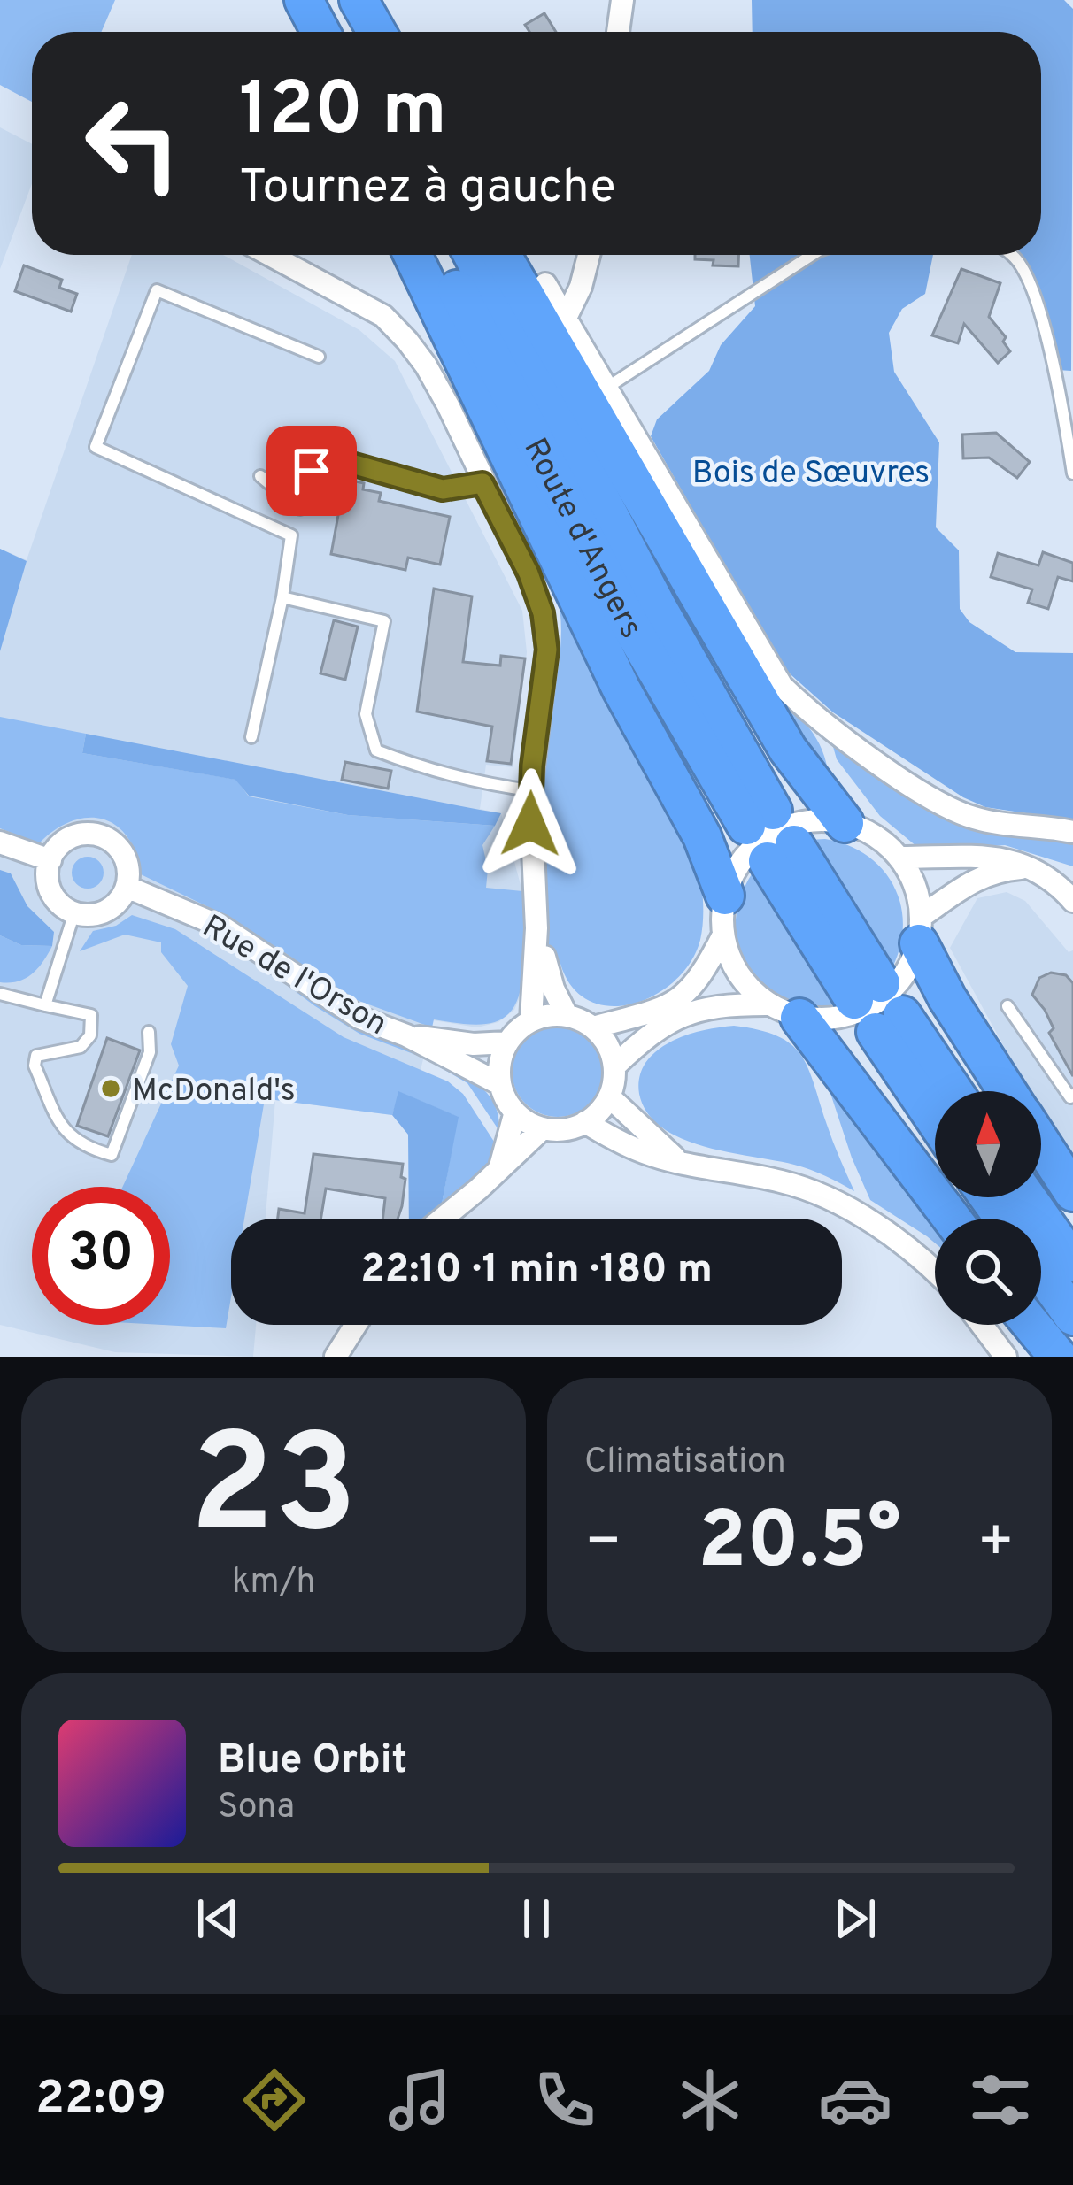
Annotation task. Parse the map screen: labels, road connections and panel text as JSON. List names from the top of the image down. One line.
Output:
{"streets":{"highway":["Route d'Angers"],"street":["Rue de l'Orson"]},"parks":["Bois de Sœuvres"],"places":["McDonald's"],"north":"top","page":{"turn":["120 m","Tournez à gauche"],"limit":"30","trip":"22:10 · 1 min · 180 m","tile":[["23","km/h"],"Climatisation"],"heat":["−","20.5°","+"],"song":["Blue Orbit","Sona"],"tabs":"22:09"}}
